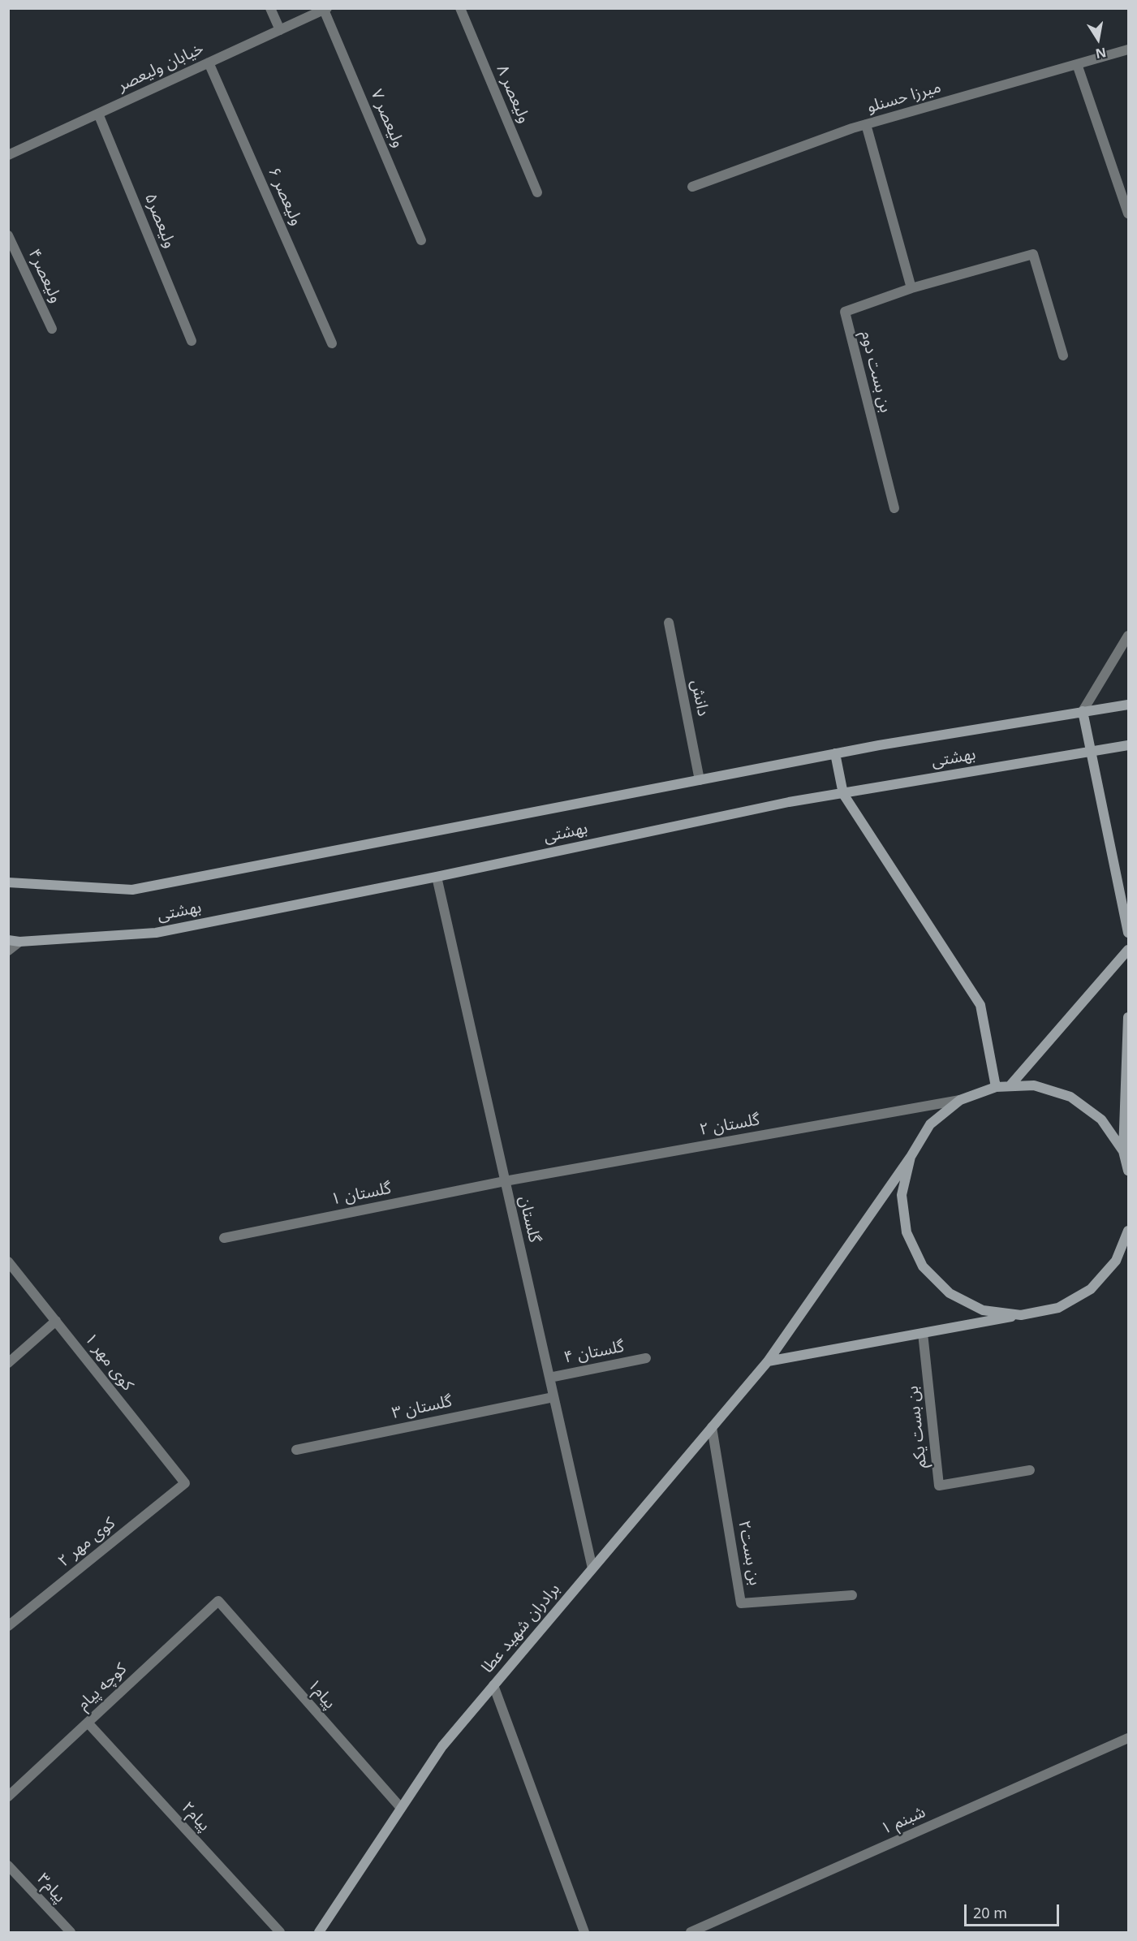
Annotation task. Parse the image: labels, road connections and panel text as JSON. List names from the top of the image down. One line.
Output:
{"streets":{"main road":["بهشتی","برادران شهید عطا"],"street":["خیابان ولیعصر","ولیعصر ۸","میرزا حسنلو","ولیعصر ۷","ولیعصر ۶","ولیعصر۵","ولیعصر۴","بن بست دوم","دانش","گلستان ۲","گلستان ۱","گلستان","گلستان ۴","کوی مهر ۱","گلستان ۳","بن بست یکم","کوی مهر ۲","بن بست۲","کوچه پیام","پیام۱","پیام۲","شبنم ۱","پیام۳"]},"crossings":[["خیابان ولیعصر","ولیعصر ۷"],["خیابان ولیعصر","ولیعصر ۶"],["خیابان ولیعصر","ولیعصر۵"],["دانش","بهشتی"],["بهشتی","گلستان"],["گلستان ۲","گلستان ۱"],["گلستان ۲","گلستان"],["گلستان ۱","گلستان"],["گلستان","گلستان ۴"],["گلستان","گلستان ۳"],["گلستان","برادران شهید عطا"],["کوی مهر ۱","کوی مهر ۲"],["بن بست۲","برادران شهید عطا"],["برادران شهید عطا","پیام۱"],["کوچه پیام","پیام۱"],["کوچه پیام","پیام۲"]],"scale_bar":"20 m","north":"bottom"}
